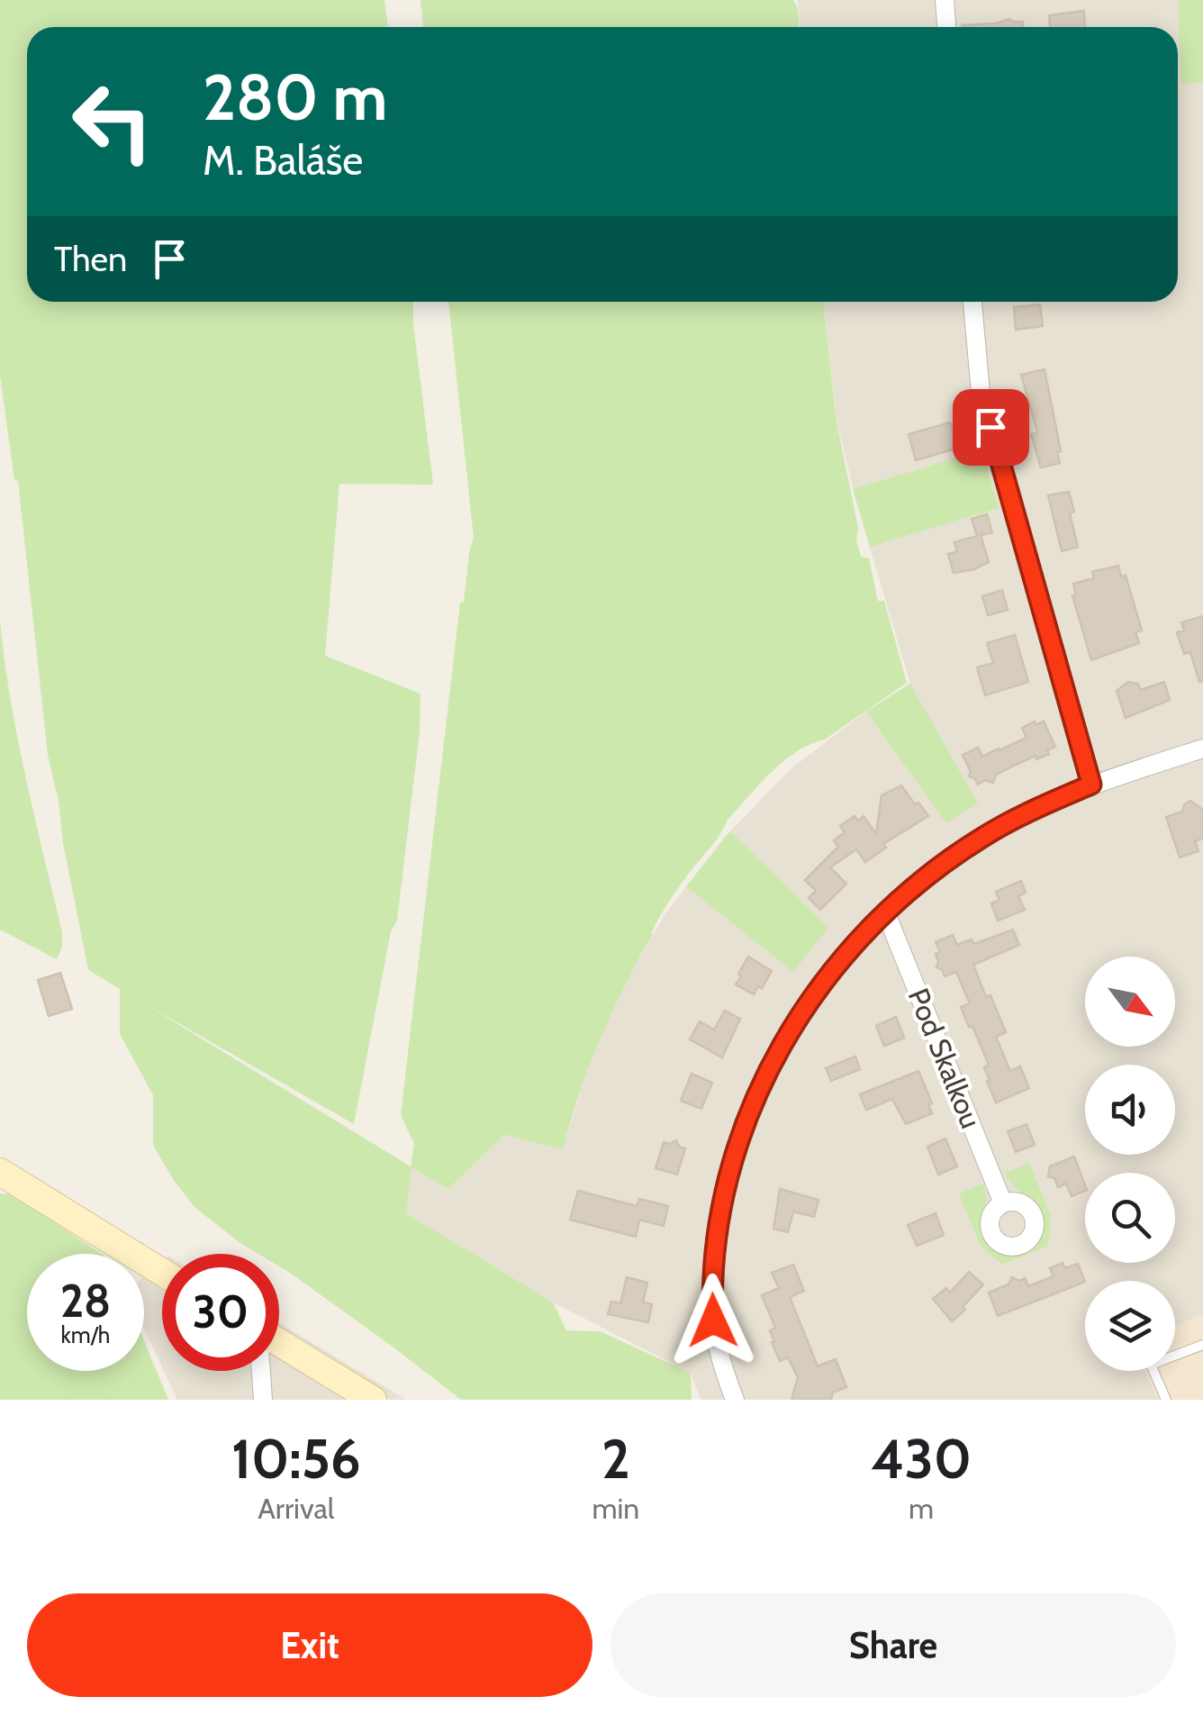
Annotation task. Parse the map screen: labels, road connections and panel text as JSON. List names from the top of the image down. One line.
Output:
{"streets":{"street":["Pod Skalkou"]},"north":"bottom right","page":{"turn":["280 m","M. Baláše"],"then":"Then","speed":"28 km/h","limit":"30","eta":["10:56","Arrival","2","min","430","m"],"buttons":["Exit","Share"]}}
